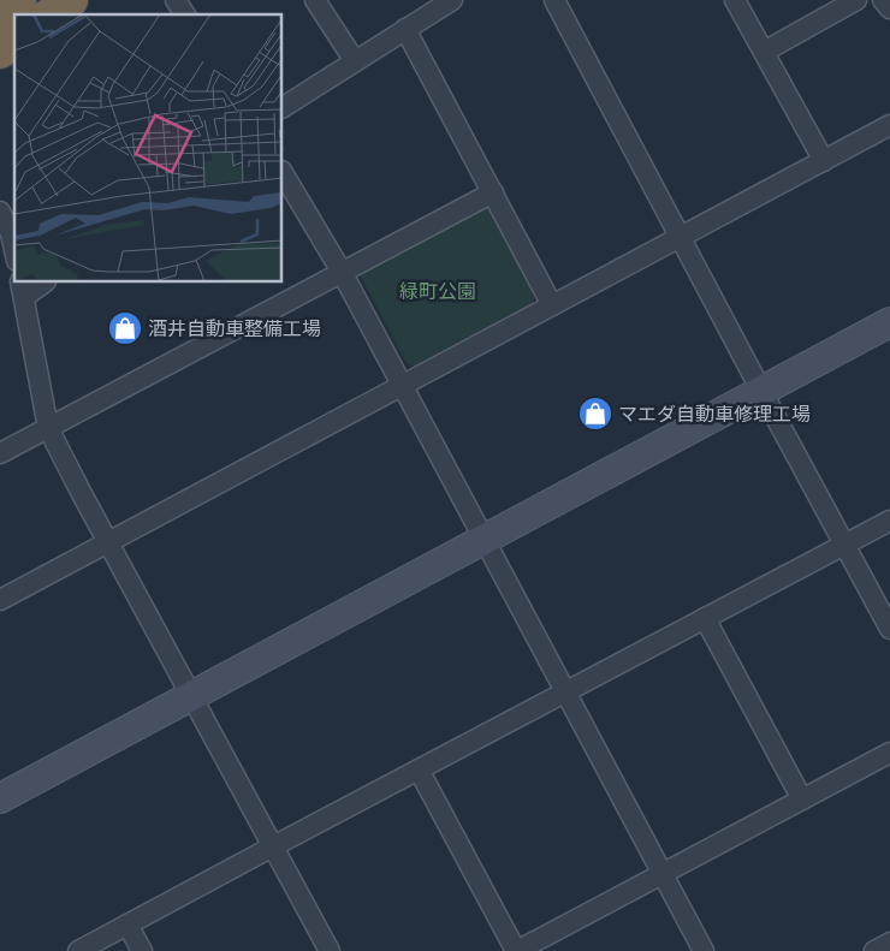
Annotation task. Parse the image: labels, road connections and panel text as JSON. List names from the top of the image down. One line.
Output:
{"parks":["緑町公園"],"places":{"shop":["酒井自動車整備工場","マエダ自動車修理工場"]}}
